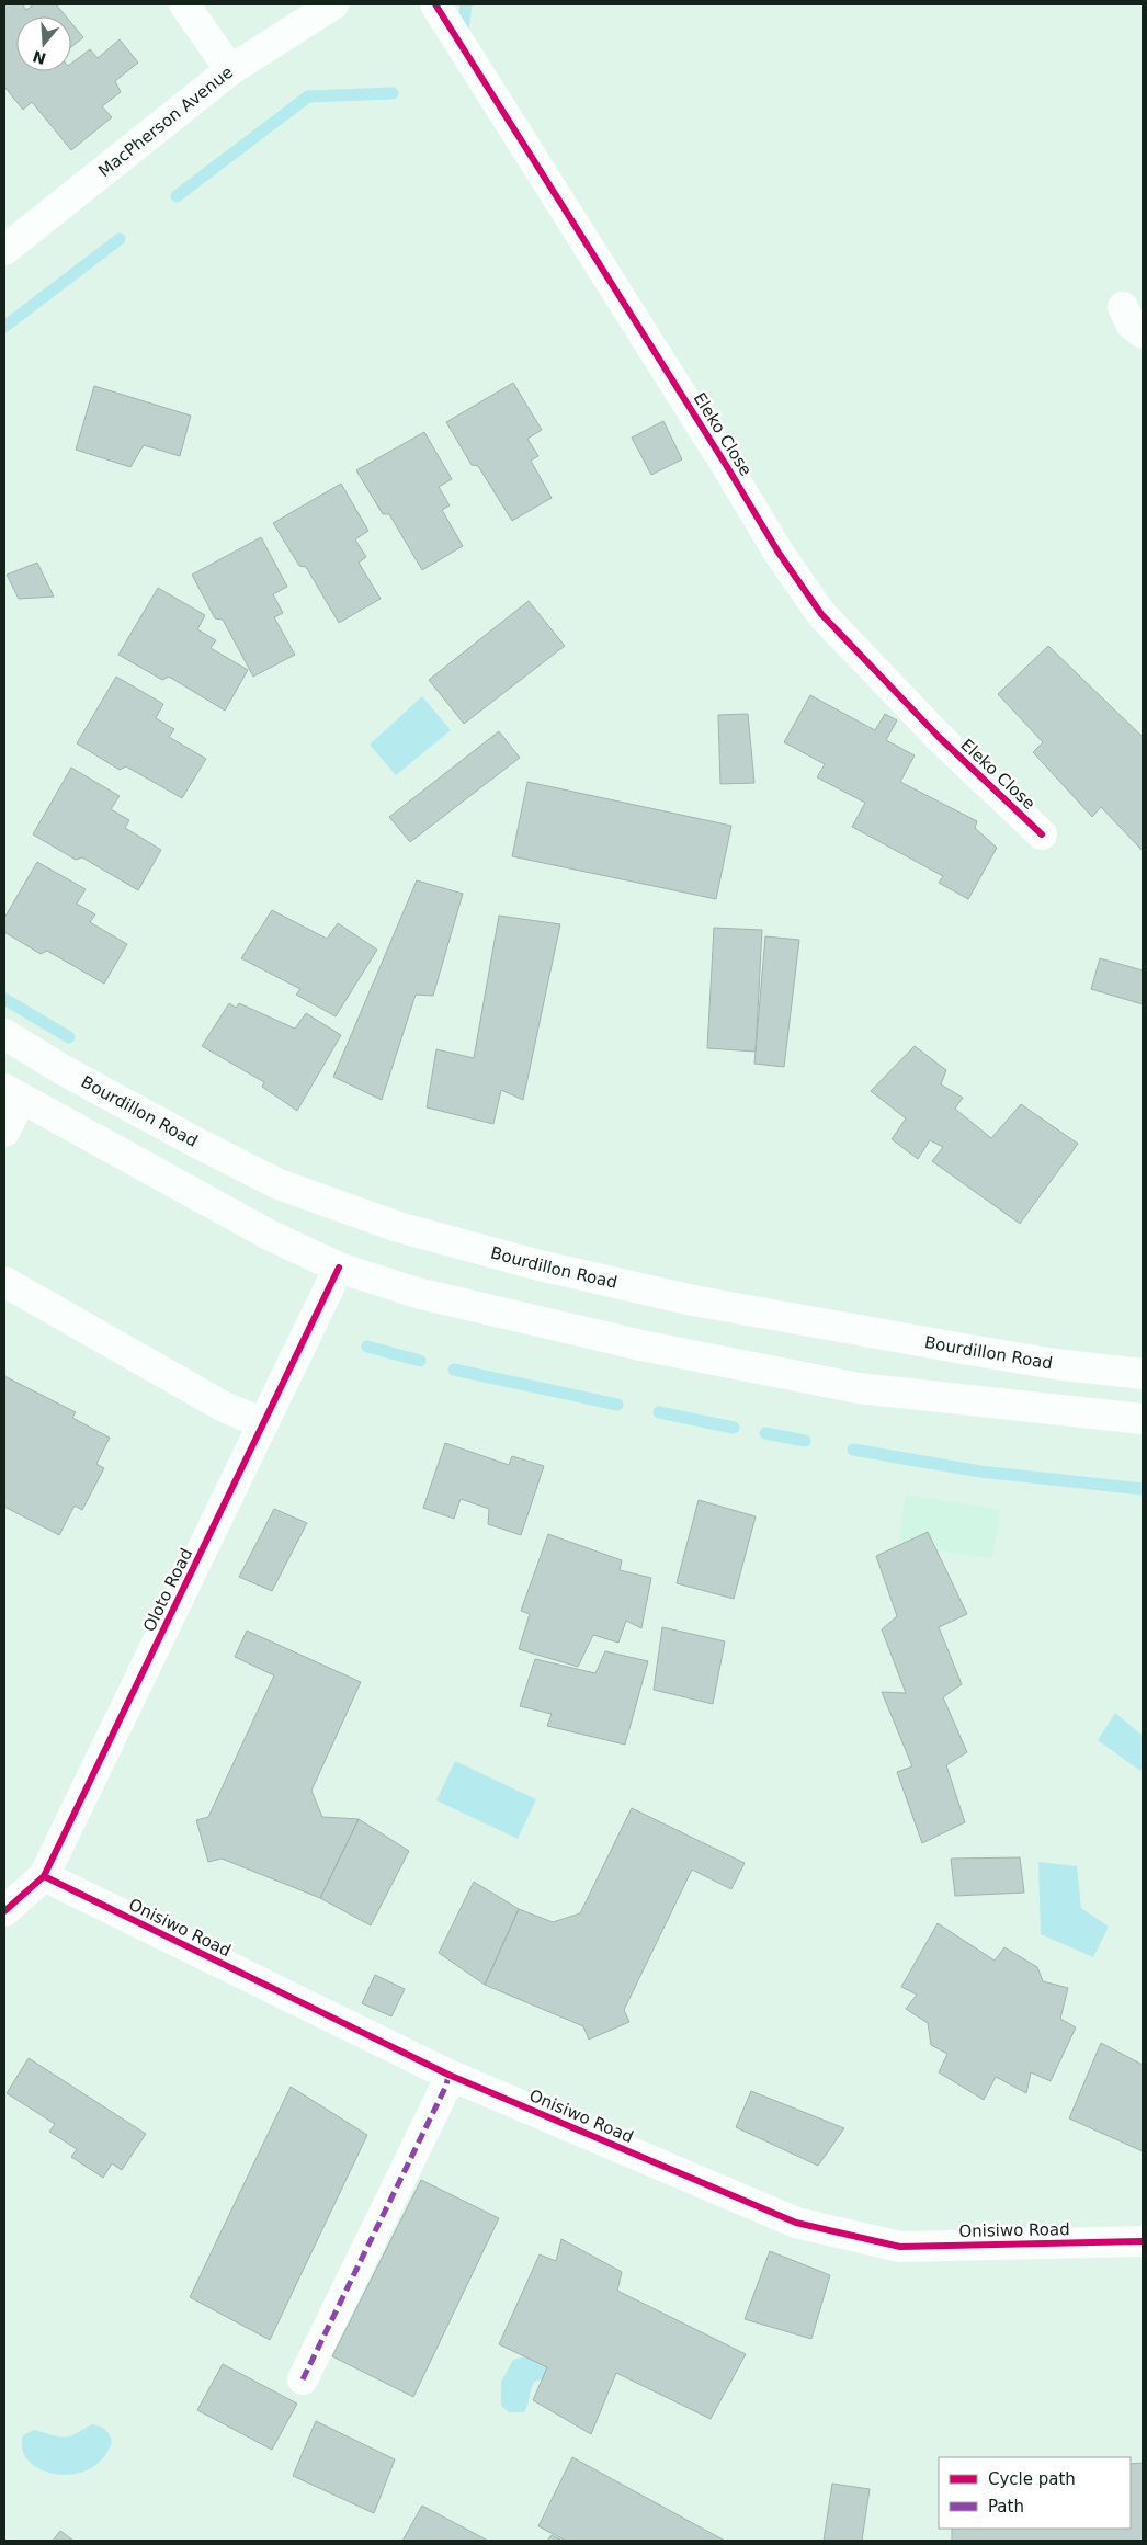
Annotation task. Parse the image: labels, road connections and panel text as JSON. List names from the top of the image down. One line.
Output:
{"streets":{"street":["MacPherson Avenue","Eleko Close","Bourdillon Road","Oloto Road","Onisiwo Road"]},"crossings":[["Oloto Road","Onisiwo Road"]],"legend":["Cycle path","Path"],"north":"bottom"}
